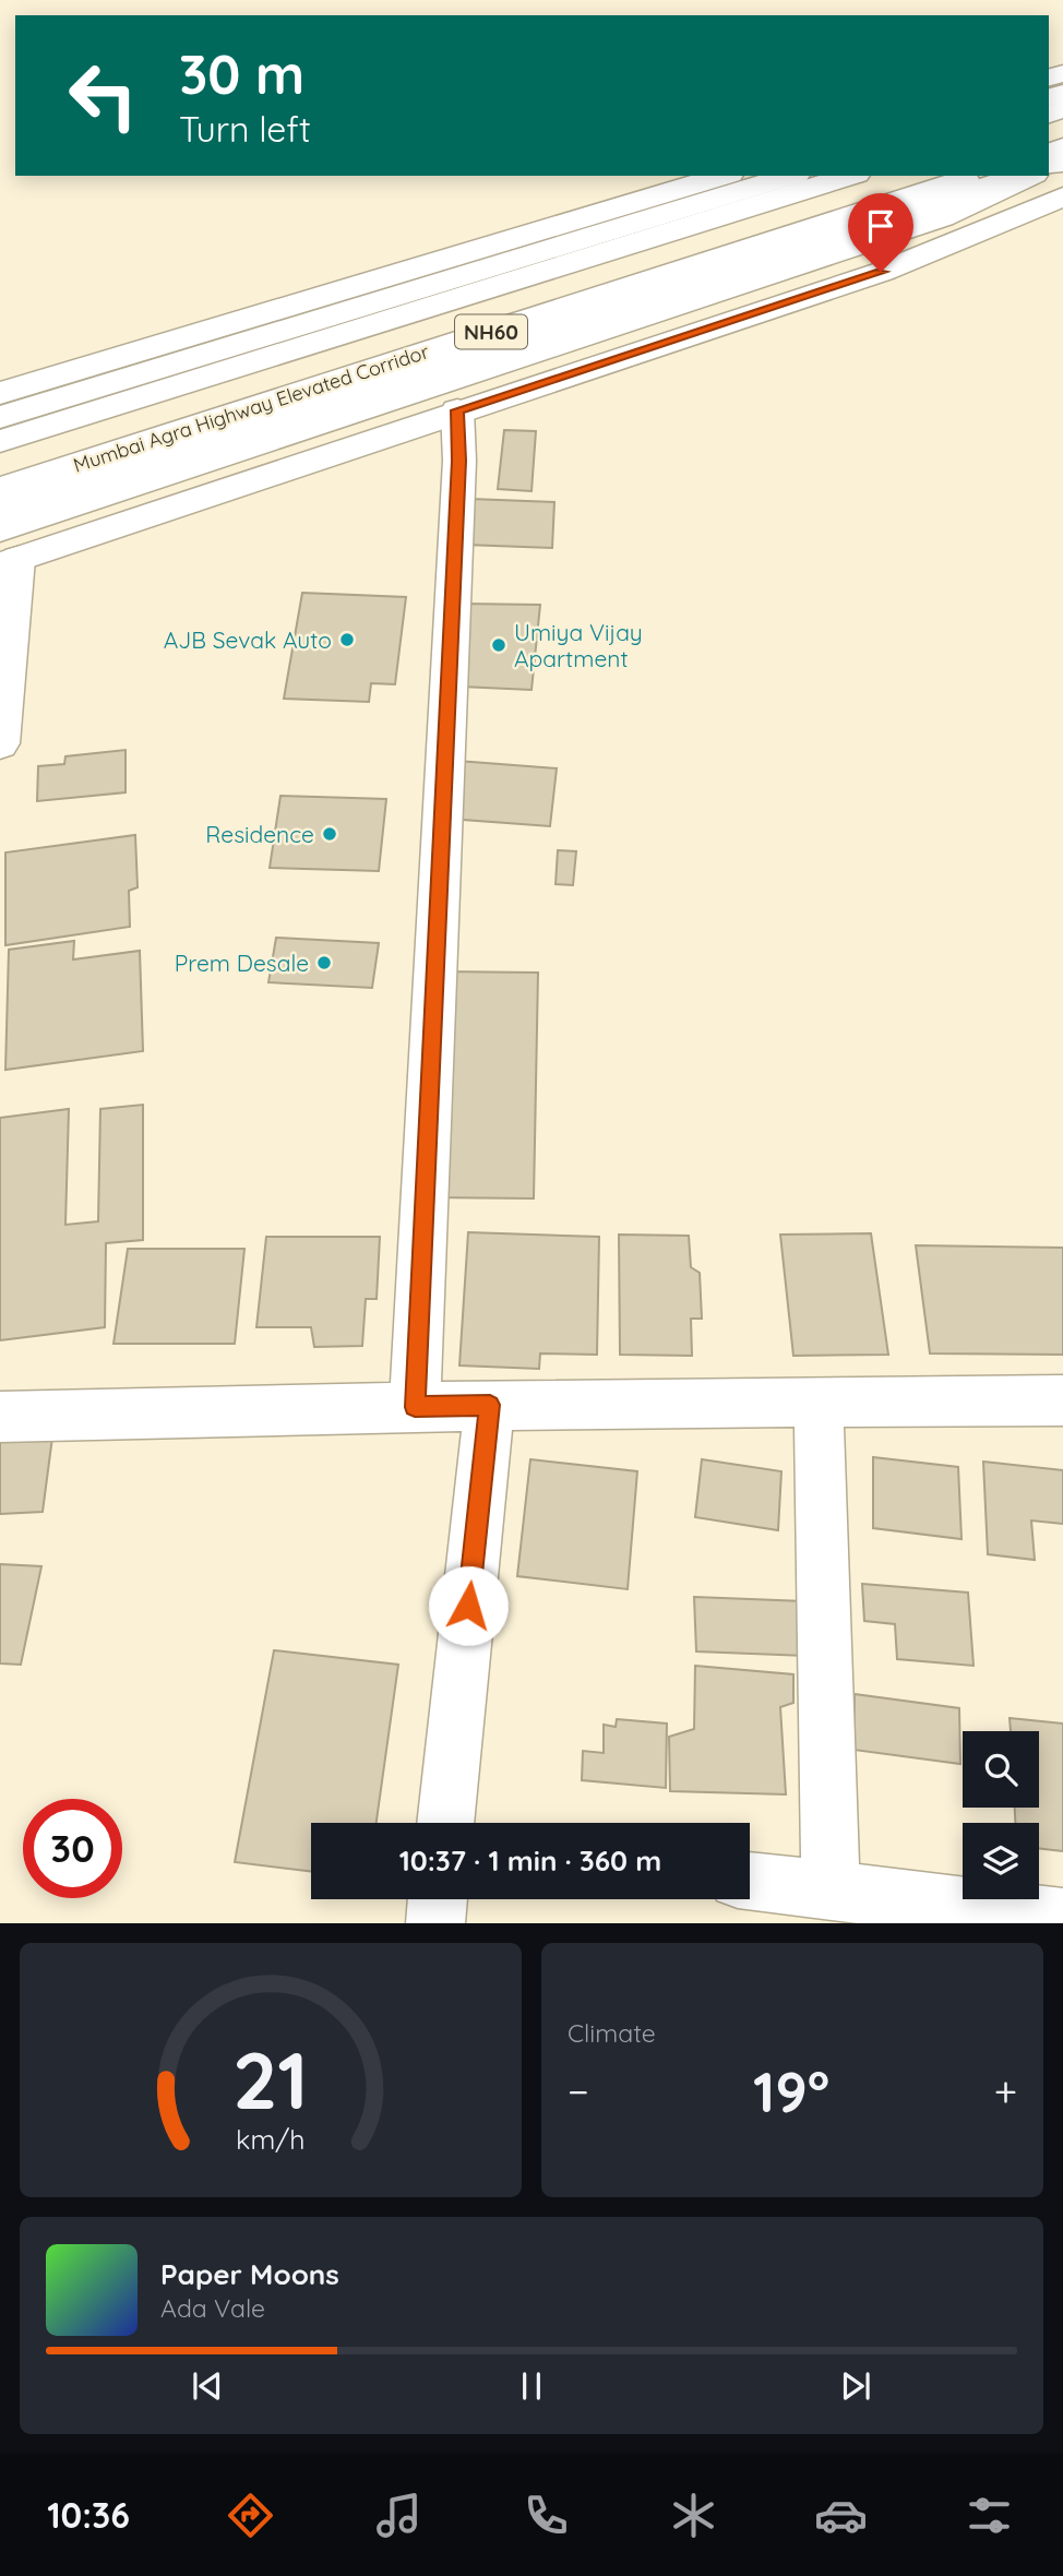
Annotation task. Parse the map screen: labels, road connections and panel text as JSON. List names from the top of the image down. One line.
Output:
{"streets":{"main road":["NH60","Mumbai Agra Highway Elevated Corridor"]},"places":["AJB Sevak Auto","Umiya Vijay Apartment","Residence","Prem Desale"],"page":{"turn":["30 m","Turn left"],"limit":"30","trip":"10:37 · 1 min · 360 m","tile":"Climate","heat":["−","19°","+"],"song":["Paper Moons","Ada Vale"],"tabs":"10:36","gauge":["21","km/h"]}}
